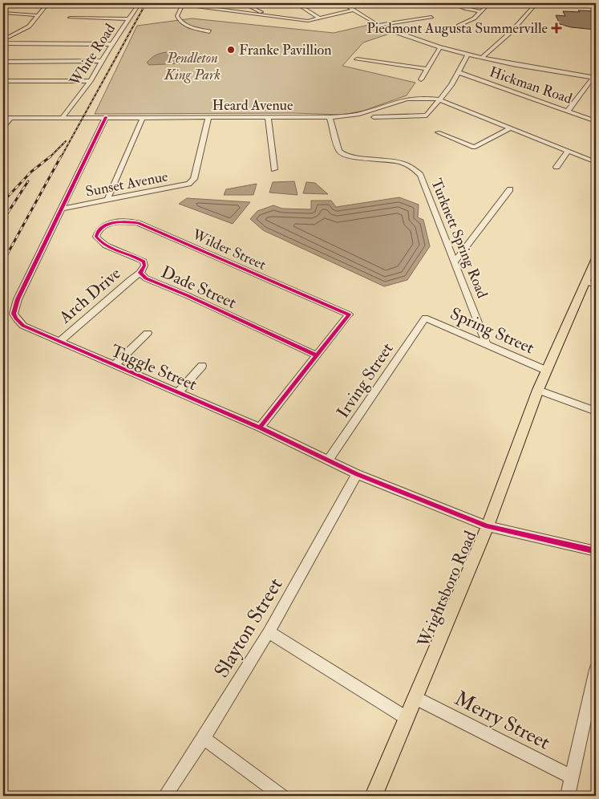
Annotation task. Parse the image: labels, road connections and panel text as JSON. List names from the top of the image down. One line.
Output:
{"streets":{"main road":["Wrightsboro Road"],"street":["White Road","Hickman Road","Heard Avenue","Sunset Avenue","Turknett Spring Road","Wilder Street","Dade Street","Arch Drive","Spring Street","Tuggle Street","Irving Street","Slayton Street","Merry Street"]},"crossings":[["White Road","Heard Avenue"],["Heard Avenue","Sunset Avenue"],["Heard Avenue","Turknett Spring Road"],["Heard Avenue","Tuggle Street"],["Sunset Avenue","Tuggle Street"],["Turknett Spring Road","Spring Street"],["Wilder Street","Dade Street"],["Dade Street","Arch Drive"],["Arch Drive","Tuggle Street"],["Spring Street","Irving Street"],["Spring Street","Wrightsboro Road"],["Tuggle Street","Irving Street"],["Tuggle Street","Wrightsboro Road"],["Tuggle Street","Slayton Street"],["Wrightsboro Road","Merry Street"]],"parks":["Pendleton King Park"],"places":{"health":["Piedmont Augusta Summerville"],"other":["Franke Pavillion"]}}
